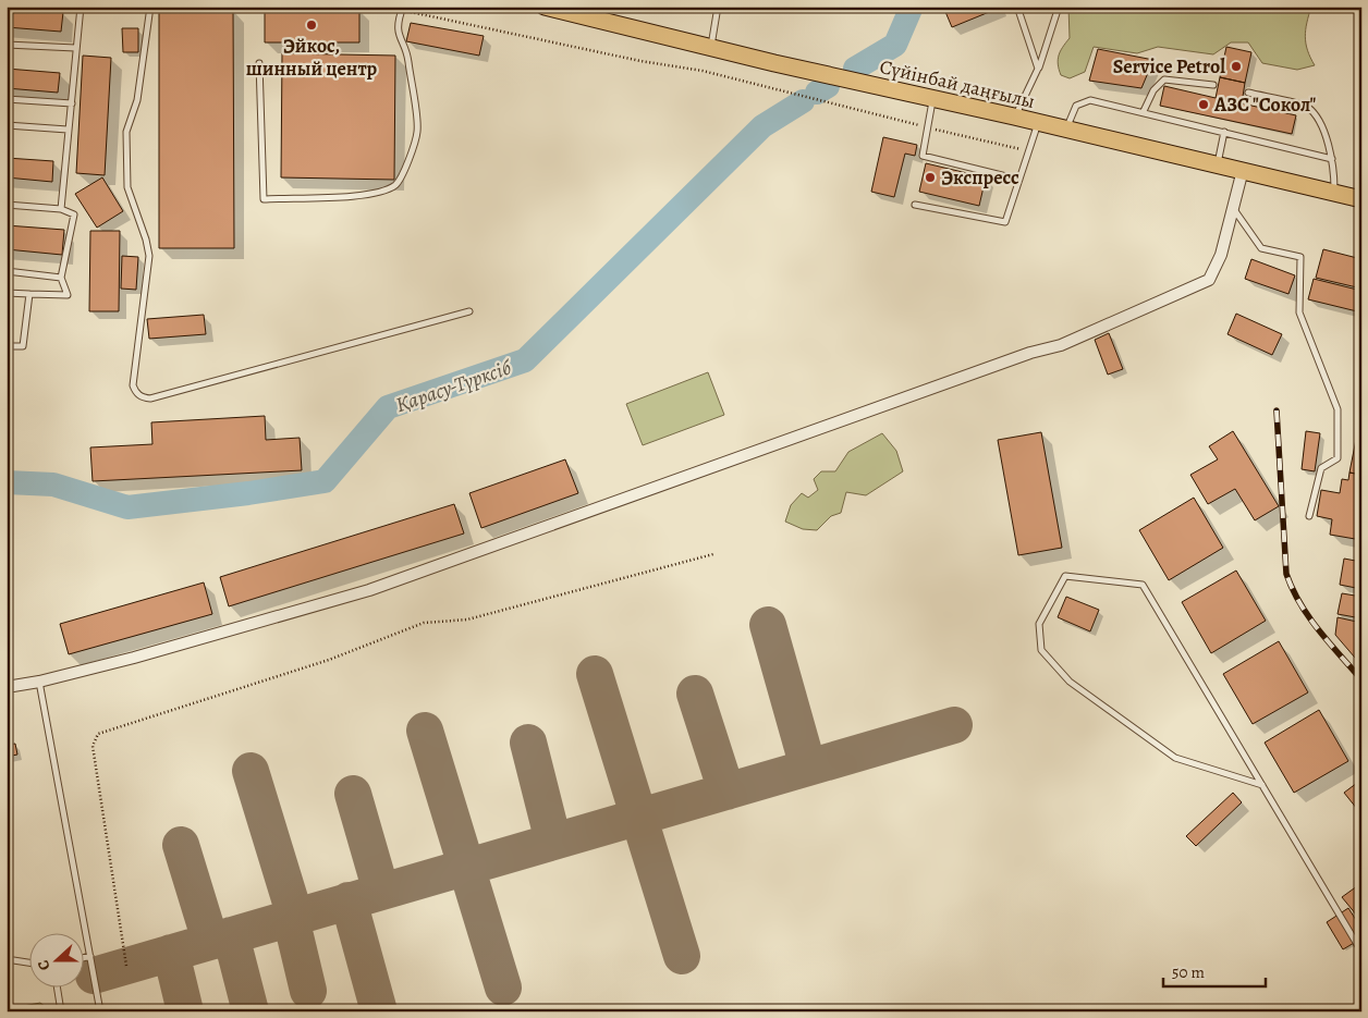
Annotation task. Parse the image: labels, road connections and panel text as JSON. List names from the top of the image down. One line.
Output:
{"streets":{"main road":["Сүйінбай даңғылы"]},"water":["Қарасу-Түрксіб"],"places":["Эйкос, шинный центр","Service Petrol","АЗС \"Сокол\"","Экспресс"],"scale_bar":"50 m","north":"left"}
